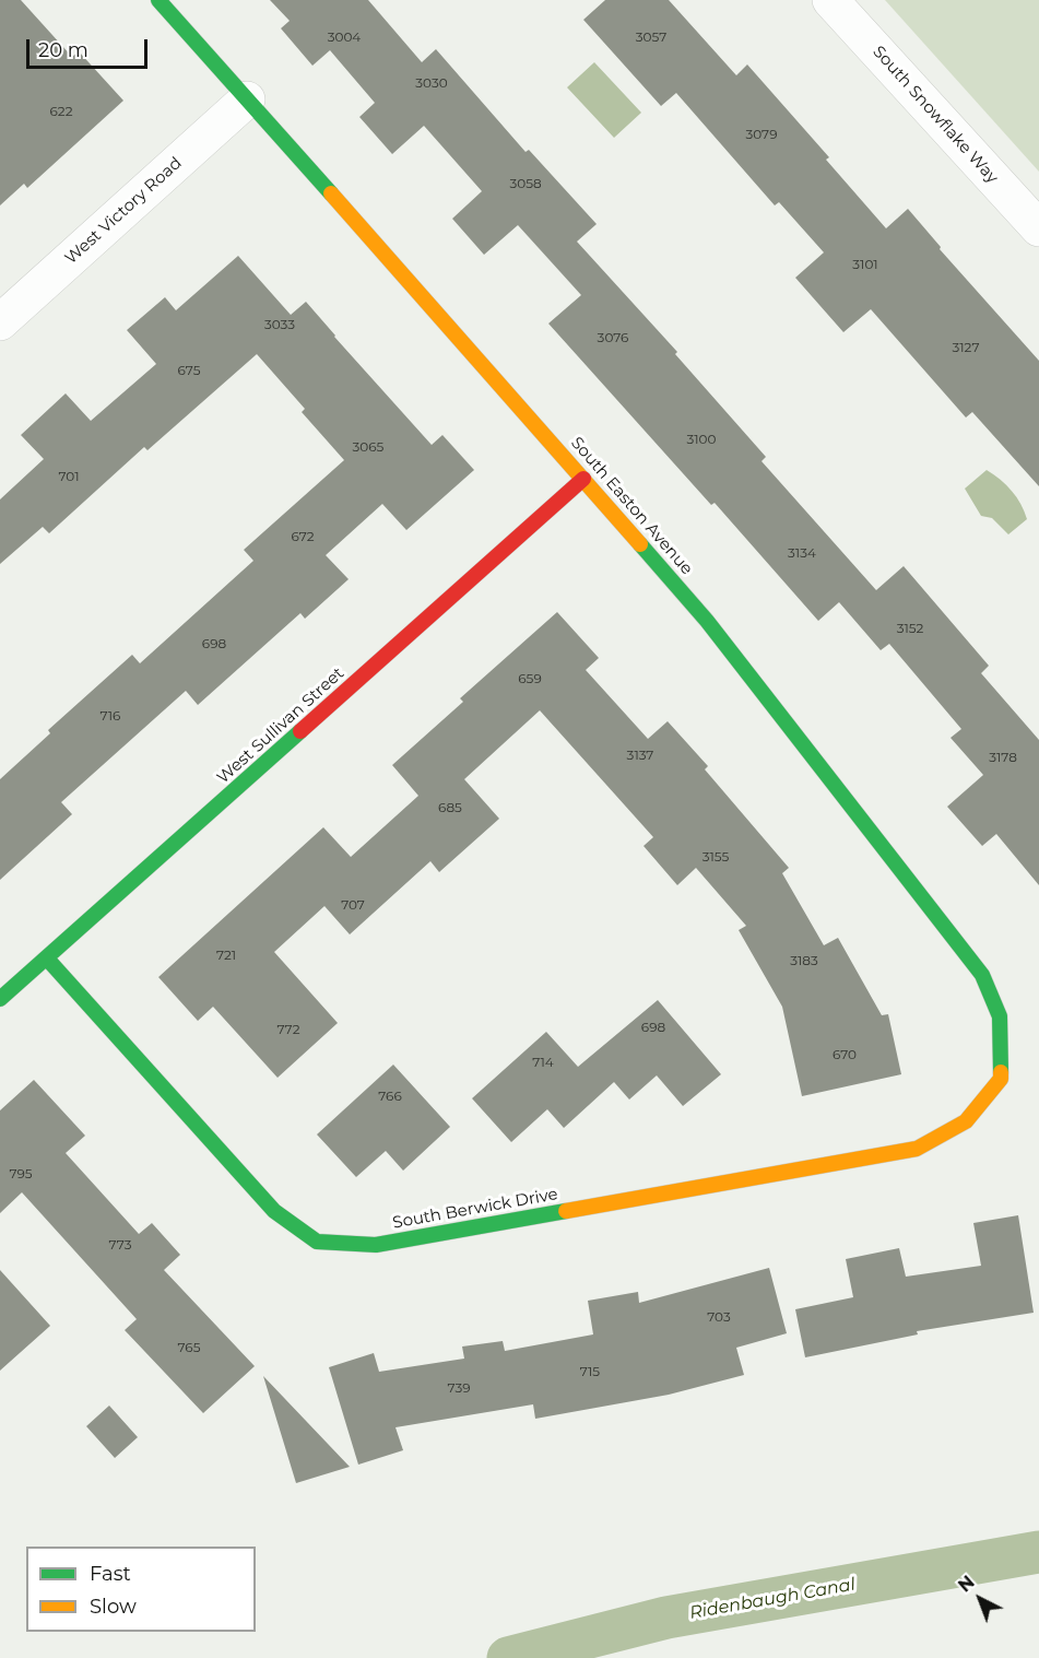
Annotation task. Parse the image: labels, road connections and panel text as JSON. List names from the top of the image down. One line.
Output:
{"streets":{"street":["South Snowflake Way","West Victory Road","South Easton Avenue","West Sullivan Street","South Berwick Drive"]},"crossings":[["West Victory Road","South Easton Avenue"],["South Easton Avenue","West Sullivan Street"],["South Easton Avenue","South Berwick Drive"],["West Sullivan Street","South Berwick Drive"]],"water":["Ridenbaugh Canal"],"house_numbers":["3004","3057","3030","622","3079","3058","3101","3033","3076","3127","675","3100","3065","701","672","3134","3152","698","659","716","3137","3178","685","3155","707","721","3183","698","772","670","714","766","795","773","703","765","715","739"],"legend":["Fast","Slow"],"scale_bar":"20 m","north":"top left"}
